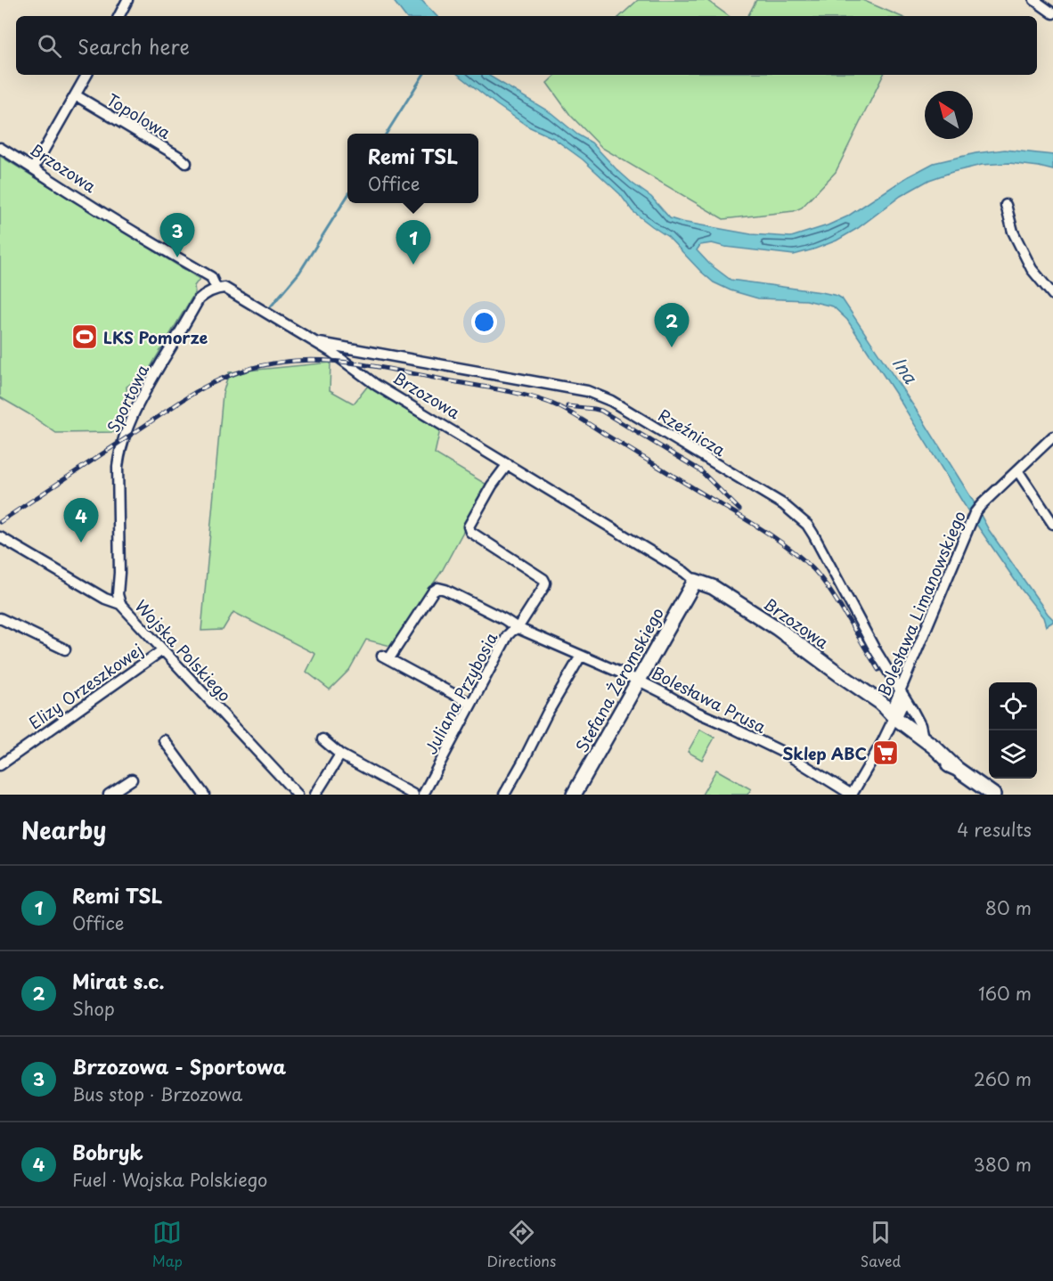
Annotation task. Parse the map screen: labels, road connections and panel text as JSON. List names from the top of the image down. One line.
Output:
{"streets":{"street":["Topolowa","Brzozowa","Sportowa","Rzeźnicza","Bolesława Limanowskiego","Wojska Polskiego","Stefana Żeromskiego","Elizy Orzeszkowej","Juliana Przybosia","Bolesława Prusa"]},"crossings":[["Brzozowa","Sportowa"],["Brzozowa","Rzeźnicza"],["Brzozowa","Bolesława Limanowskiego"],["Brzozowa","Stefana Żeromskiego"],["Brzozowa","Juliana Przybosia"],["Sportowa","Wojska Polskiego"],["Rzeźnicza","Bolesława Limanowskiego"],["Bolesława Limanowskiego","Bolesława Prusa"],["Wojska Polskiego","Elizy Orzeszkowej"],["Stefana Żeromskiego","Bolesława Prusa"],["Juliana Przybosia","Bolesława Prusa"]],"water":["Ina"],"places":{"sports":["LKS Pomorze"],"supermarket":["Sklep ABC"]},"north":"top left","page":{"search":"Search here","popup":["Remi TSL","Office"],"pins":["3","1","2","4"],"heading":["Nearby","4 results"],"list":[{"mark":"1","name":"Remi TSL","note":"Office","value":"80 m"},{"mark":"2","name":"Mirat s.c.","note":"Shop","value":"160 m"},{"mark":"3","name":"Brzozowa - Sportowa","note":"Bus stop · Brzozowa","value":"260 m"},{"mark":"4","name":"Bobryk","note":"Fuel · Wojska Polskiego","value":"380 m"}],"nav":["Map","Directions","Saved"]}}
